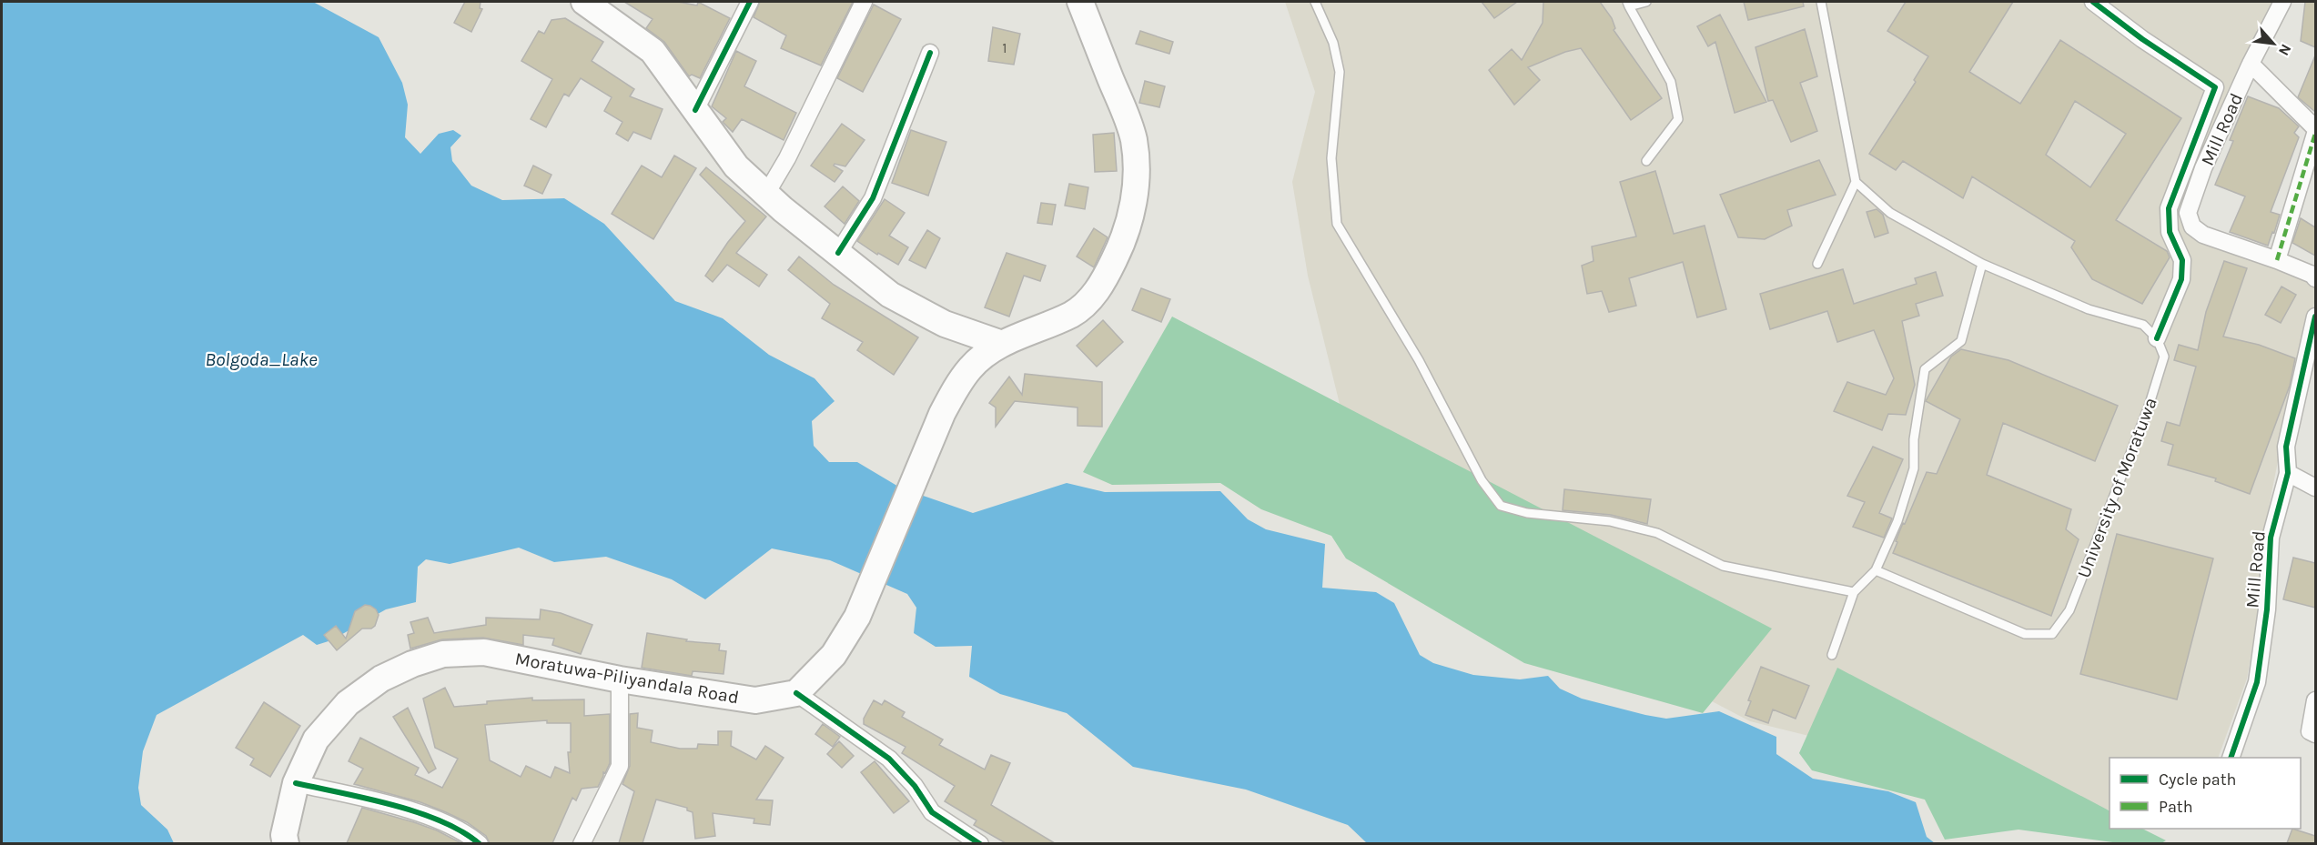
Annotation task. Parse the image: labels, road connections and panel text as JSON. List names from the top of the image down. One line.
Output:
{"streets":{"main road":["Moratuwa-Piliyandala Road"],"street":["Mill Road"],"lane":["University of Moratuwa"]},"water":["Bolgoda_Lake"],"house_numbers":["1"],"legend":["Cycle path","Path"],"north":"bottom right"}
